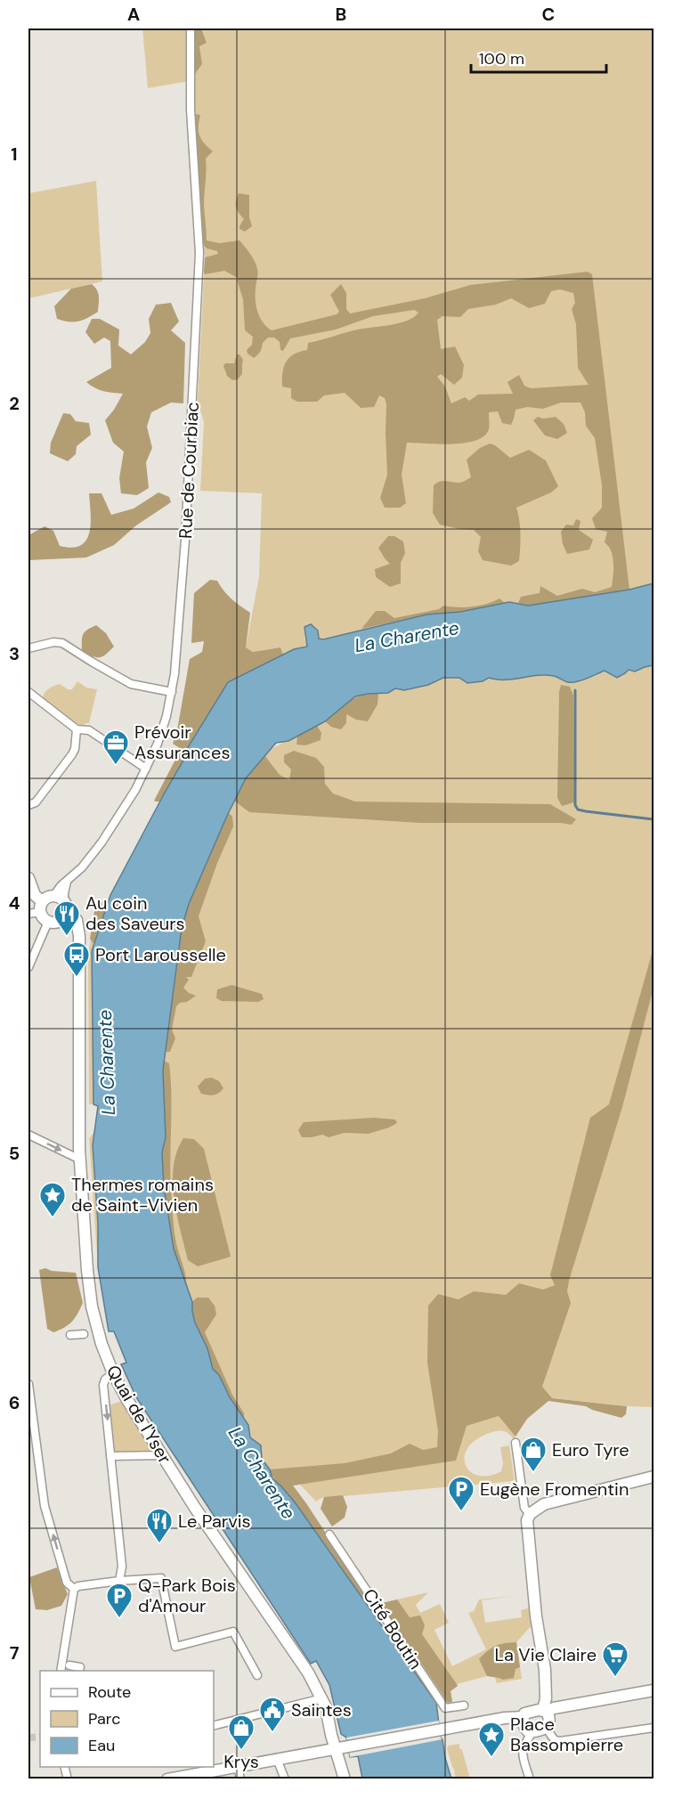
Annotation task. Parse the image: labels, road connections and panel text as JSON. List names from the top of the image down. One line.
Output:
{"streets":{"street":["Rue de Courbiac","Quai de l'Yser","Cité Boutin"]},"crossings":[["Rue de Courbiac","Quai de l'Yser"]],"water":["La Charente"],"places":{"office":["Prévoir Assurances"],"restaurant":["Au coin des Saveurs","Le Parvis"],"bus stop":["Port Larousselle"],"place":["Thermes romains de Saint-Vivien","Place Bassompierre"],"shop":["Euro Tyre","Krys"],"parking":["Eugène Fromentin","Q-Park Bois d'Amour"],"supermarket":["La Vie Claire"],"public building":["Saintes"]},"legend":["Route","Parc","Eau"],"scale_bar":"100 m","grid":{"columns":["A","B","C"],"rows":["1","2","3","4","5","6","7"]}}
